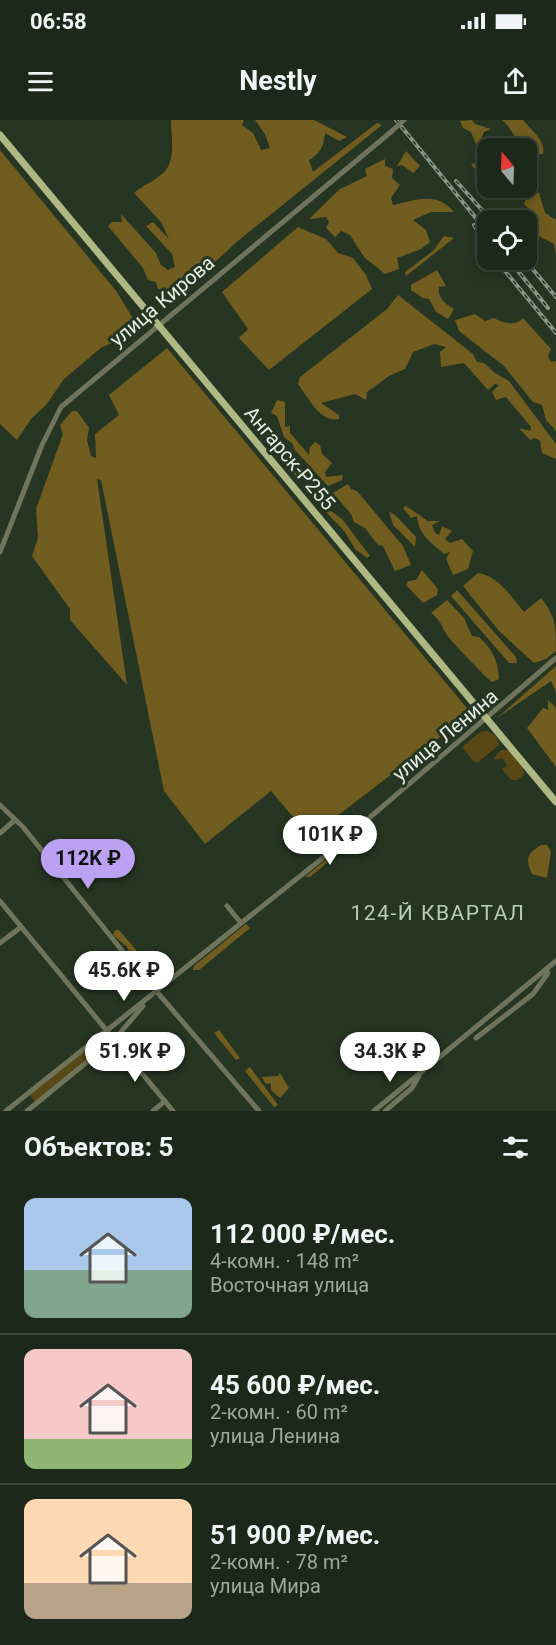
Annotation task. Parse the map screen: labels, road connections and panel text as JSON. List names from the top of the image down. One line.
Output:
{"streets":{"main road":["Ангарск-Р255"],"street":["улица Кирова","улица Ленина"]},"crossings":[["улица Кирова","Ангарск-Р255"],["Ангарск-Р255","улица Ленина"]],"districts":["124-Й КВАРТАЛ"],"north":"top","page":{"status":"06:58","header":"Nestly","price":["101K ₽","112K ₽","45.6K ₽","51.9K ₽","34.3K ₽"],"heading":"Объектов: 5","list":[{"name":"112 000 ₽/мес.","note":"4-комн. · 148 m² · Восточная улица"},{"name":"45 600 ₽/мес.","note":"2-комн. · 60 m² · улица Ленина"},{"name":"51 900 ₽/мес.","note":"2-комн. · 78 m² · улица Мира"}]}}
